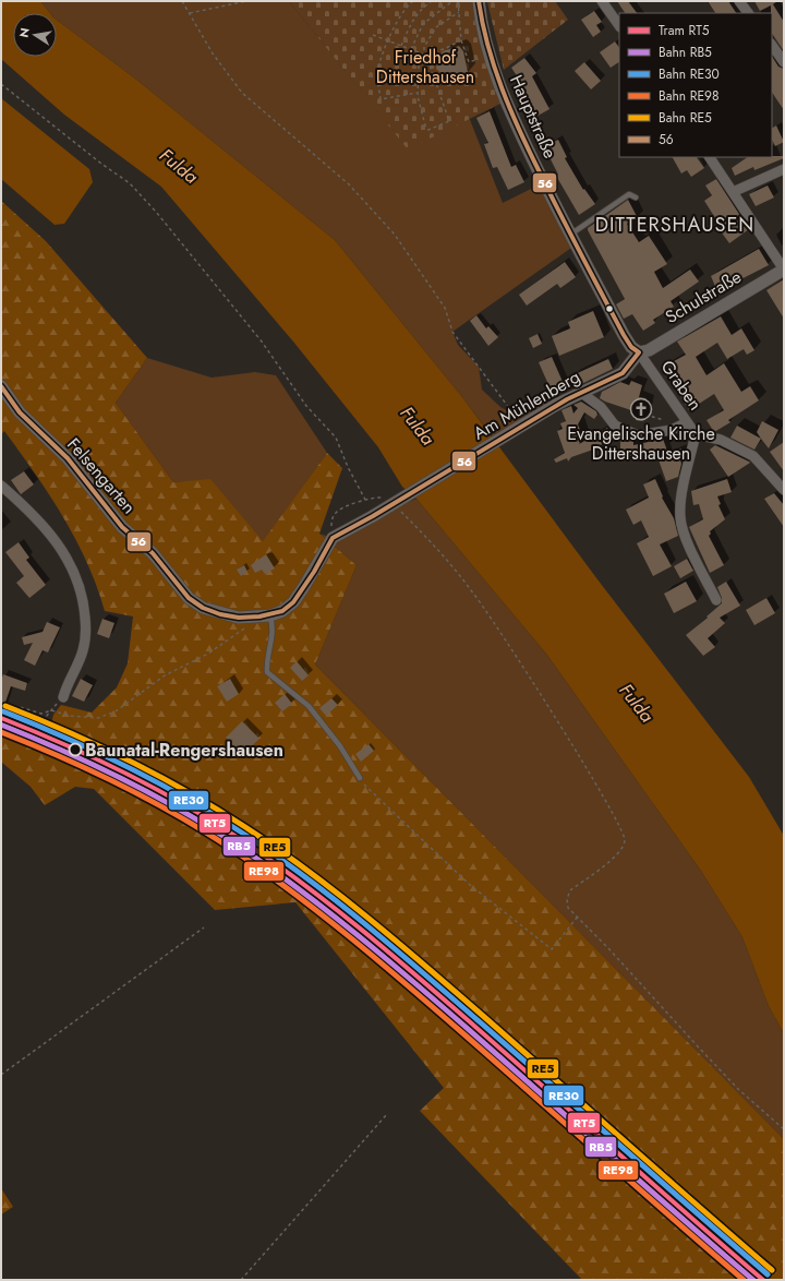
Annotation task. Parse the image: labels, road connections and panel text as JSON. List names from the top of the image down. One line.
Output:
{"streets":{"street":["Hauptstraße","Schulstraße","Graben","Am Mühlenberg","Felsengarten"]},"crossings":[["Hauptstraße","Schulstraße"],["Hauptstraße","Graben"],["Hauptstraße","Am Mühlenberg"],["Schulstraße","Graben"],["Schulstraße","Am Mühlenberg"],["Graben","Am Mühlenberg"]],"districts":["DITTERSHAUSEN"],"water":["Fulda"],"parks":["Friedhof Dittershausen"],"places":{"church":["Evangelische Kirche Dittershausen"],"other":["Baunatal-Rengershausen"]},"lines":["transit line 56","rail line RE5","rail line RE30","tram line RT5","rail line RB5","rail line RE98"],"legend":["Tram RT5","Bahn RB5","Bahn RE30","Bahn RE98","Bahn RE5","56"],"north":"left"}
